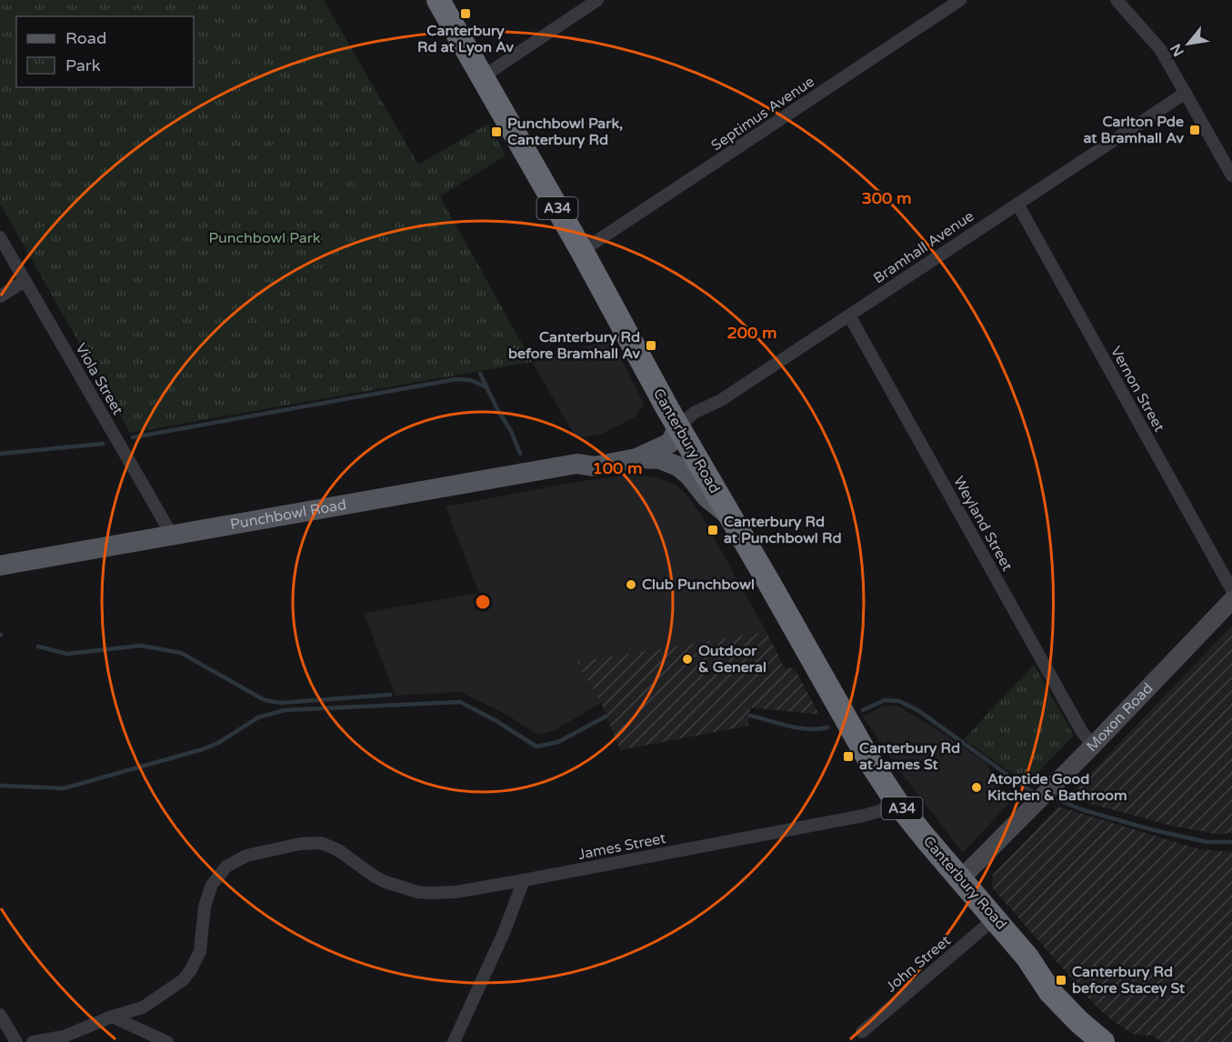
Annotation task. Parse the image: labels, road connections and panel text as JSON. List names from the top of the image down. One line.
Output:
{"streets":{"highway":["A34","Canterbury Road"],"main road":["Punchbowl Road","Moxon Road"],"street":["Septimus Avenue","Bramhall Avenue","Viola Street","Vernon Street","Weyland Street","James Street","John Street"]},"crossings":[["Septimus Avenue","Canterbury Road"],["Bramhall Avenue","Vernon Street"],["Bramhall Avenue","Canterbury Road"],["Bramhall Avenue","Punchbowl Road"],["Bramhall Avenue","Weyland Street"],["Viola Street","Punchbowl Road"],["Canterbury Road","Punchbowl Road"],["Canterbury Road","Moxon Road"],["Canterbury Road","James Street"],["Canterbury Road","John Street"],["Weyland Street","Moxon Road"]],"parks":["Punchbowl Park"],"places":{"transit":["Canterbury Rd at Lyon Av","Carlton Pde at Bramhall Av","Punchbowl Park, Canterbury Rd","Canterbury Rd before Bramhall Av","Canterbury Rd at Punchbowl Rd","Canterbury Rd at James St","Canterbury Rd before Stacey St"],"other":["Club Punchbowl","Outdoor & General","Atoptide Good Kitchen & Bathroom"]},"legend":["Road","Park"],"north":"bottom left","rings":["300 m","200 m","100 m"]}
